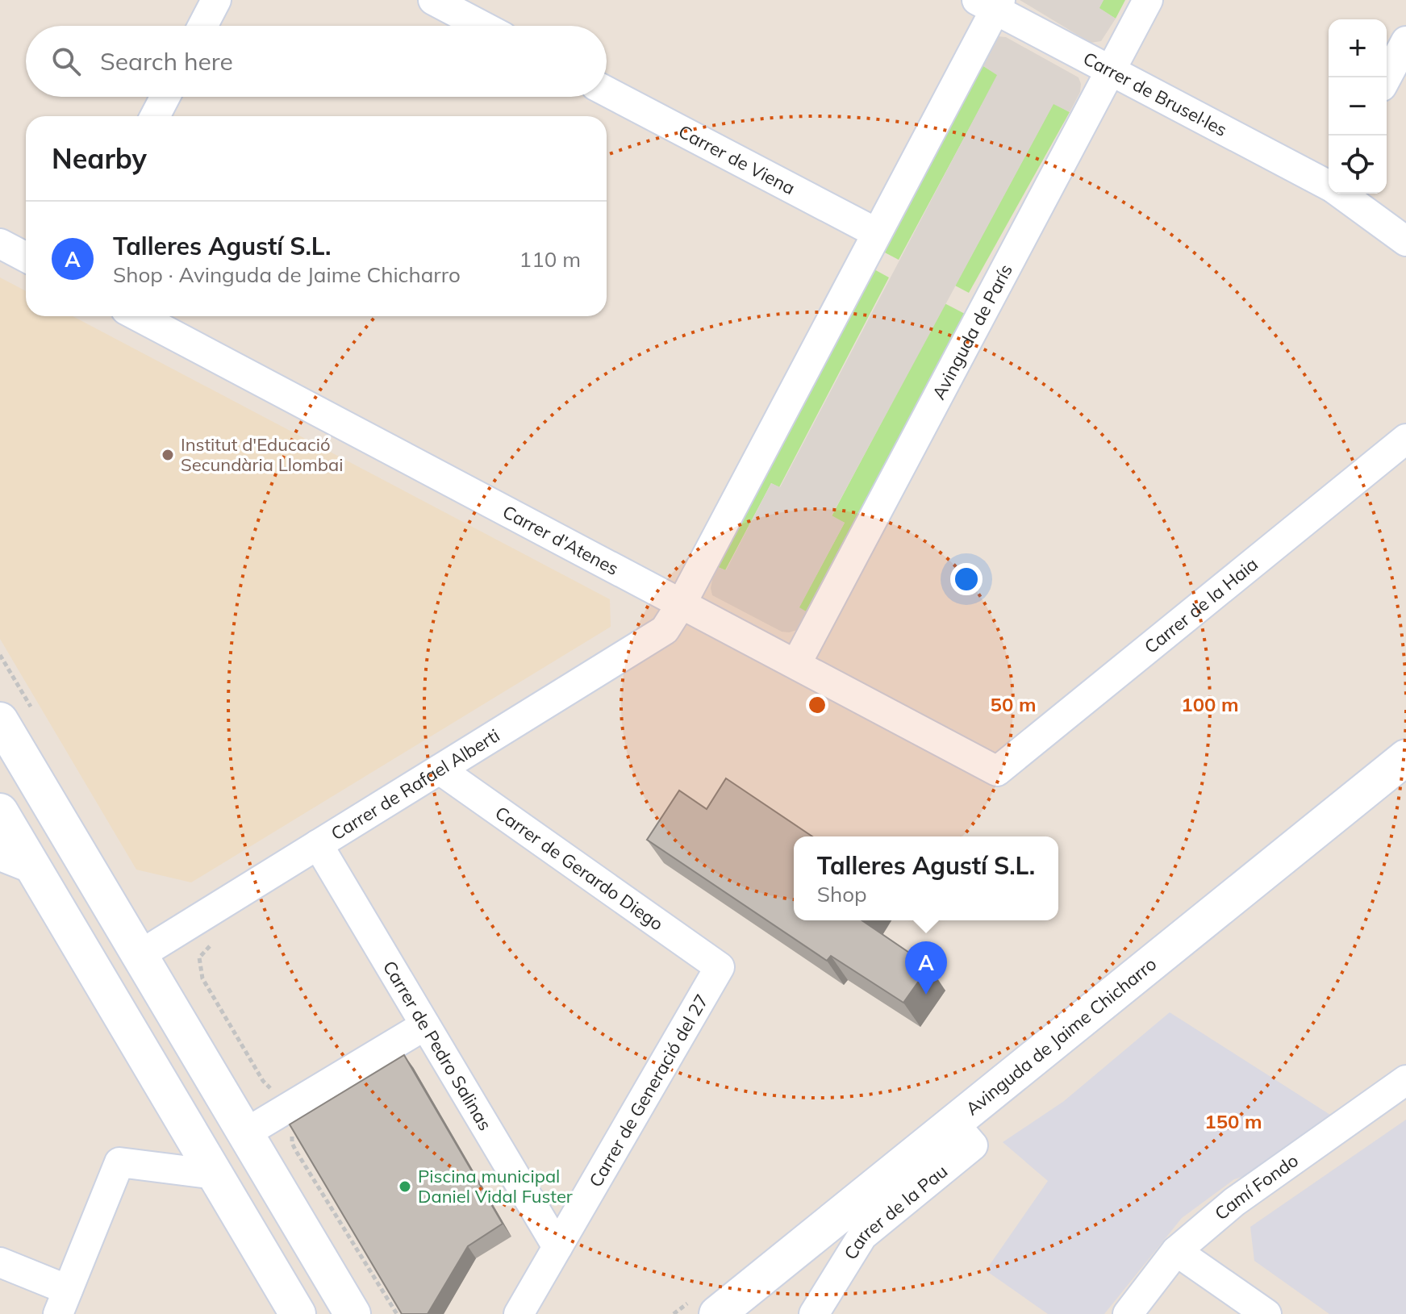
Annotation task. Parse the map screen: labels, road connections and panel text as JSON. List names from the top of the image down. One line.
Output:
{"streets":{"main road":["Avinguda de Jaime Chicharro"],"street":["Carrer de Brusel·les","Carrer de Viena","Avinguda de París","Carrer d'Atenes","Carrer de la Haia","Carrer de Rafael Alberti","Carrer de Gerardo Diego","Carrer de Pedro Salinas","Carrer de Generació del 27","Camí Fondo","Carrer de la Pau"]},"crossings":[["Carrer de Brusel·les","Avinguda de París"],["Avinguda de París","Carrer d'Atenes"],["Carrer d'Atenes","Carrer de la Haia"],["Carrer d'Atenes","Carrer de Rafael Alberti"],["Carrer de Rafael Alberti","Carrer de Gerardo Diego"],["Carrer de Rafael Alberti","Carrer de Pedro Salinas"],["Carrer de Gerardo Diego","Carrer de Generació del 27"],["Avinguda de Jaime Chicharro","Carrer de la Pau"],["Carrer de Pedro Salinas","Carrer de Generació del 27"]],"places":["Institut d'Educació Secundària Llombai","Piscina municipal Daniel Vidal Fuster"],"page":{"map_buttons":["+","−"],"search":"Search here","heading":"Nearby","list":[{"mark":"A","name":"Talleres Agustí S.L.","note":"Shop · Avinguda de Jaime Chicharro","value":"110 m"}],"popup":["Talleres Agustí S.L.","Shop"],"pins":"A"},"rings":["50 m","100 m","150 m"]}
